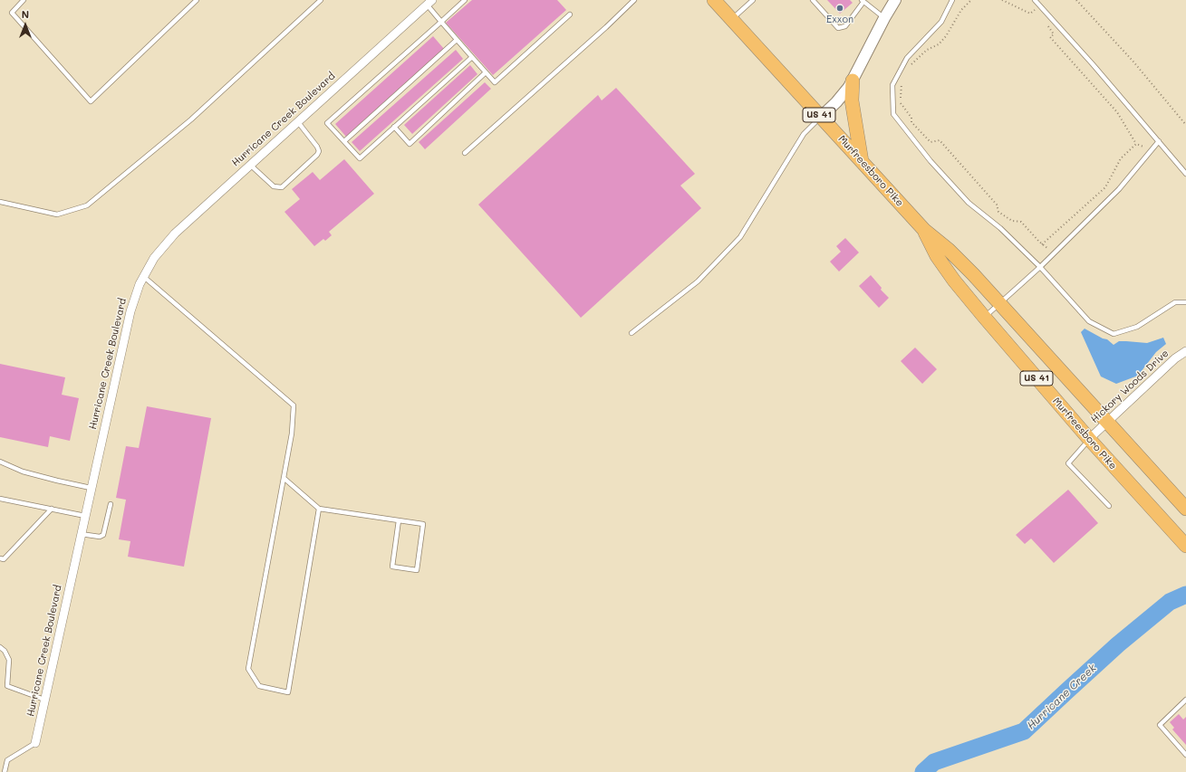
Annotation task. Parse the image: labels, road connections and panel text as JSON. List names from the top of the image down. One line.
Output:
{"streets":{"main road":["US 41","Murfreesboro Pike"],"street":["Hurricane Creek Boulevard","Hickory Woods Drive"]},"crossings":[["Murfreesboro Pike","Hickory Woods Drive"]],"water":["Hurricane Creek"],"places":["Exxon"],"north":"top"}
